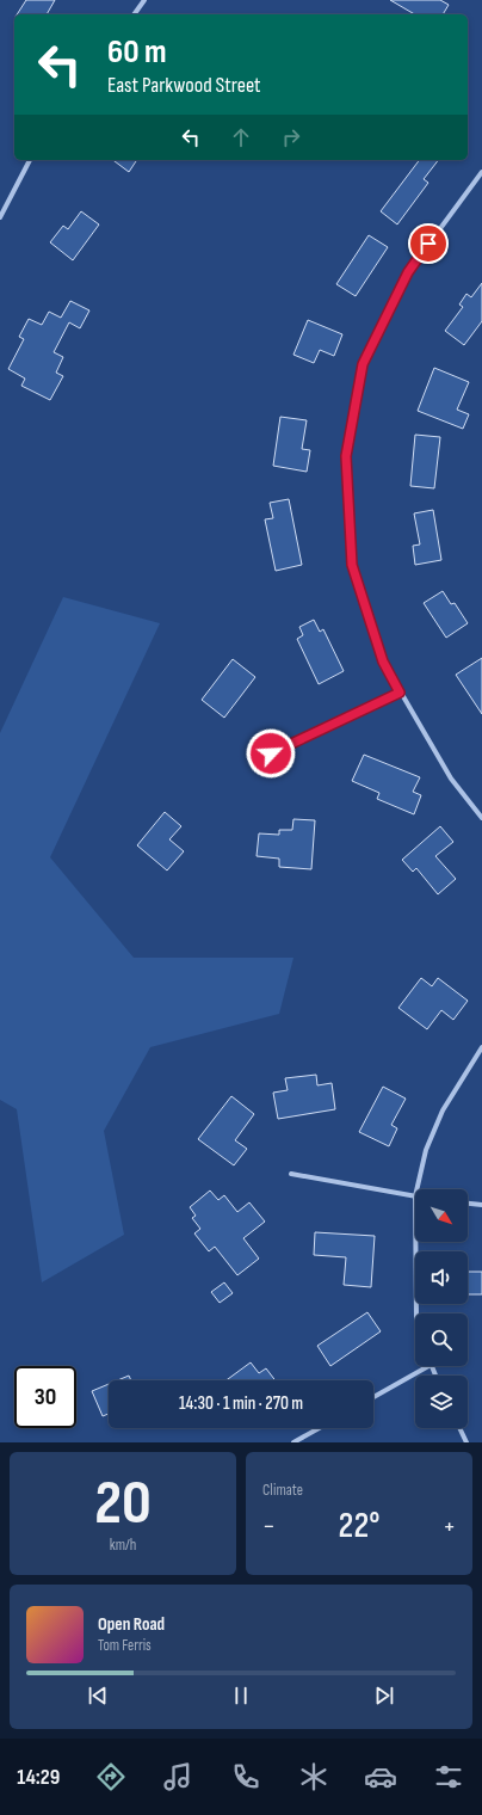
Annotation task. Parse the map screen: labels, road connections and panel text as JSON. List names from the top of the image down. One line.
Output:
{"north":"bottom right","page":{"turn":["60 m","East Parkwood Street"],"limit":"30","trip":"14:30 · 1 min · 270 m","tile":[["20","km/h"],"Climate"],"heat":["−","22°","+"],"song":["Open Road","Tom Ferris"],"tabs":"14:29"}}
